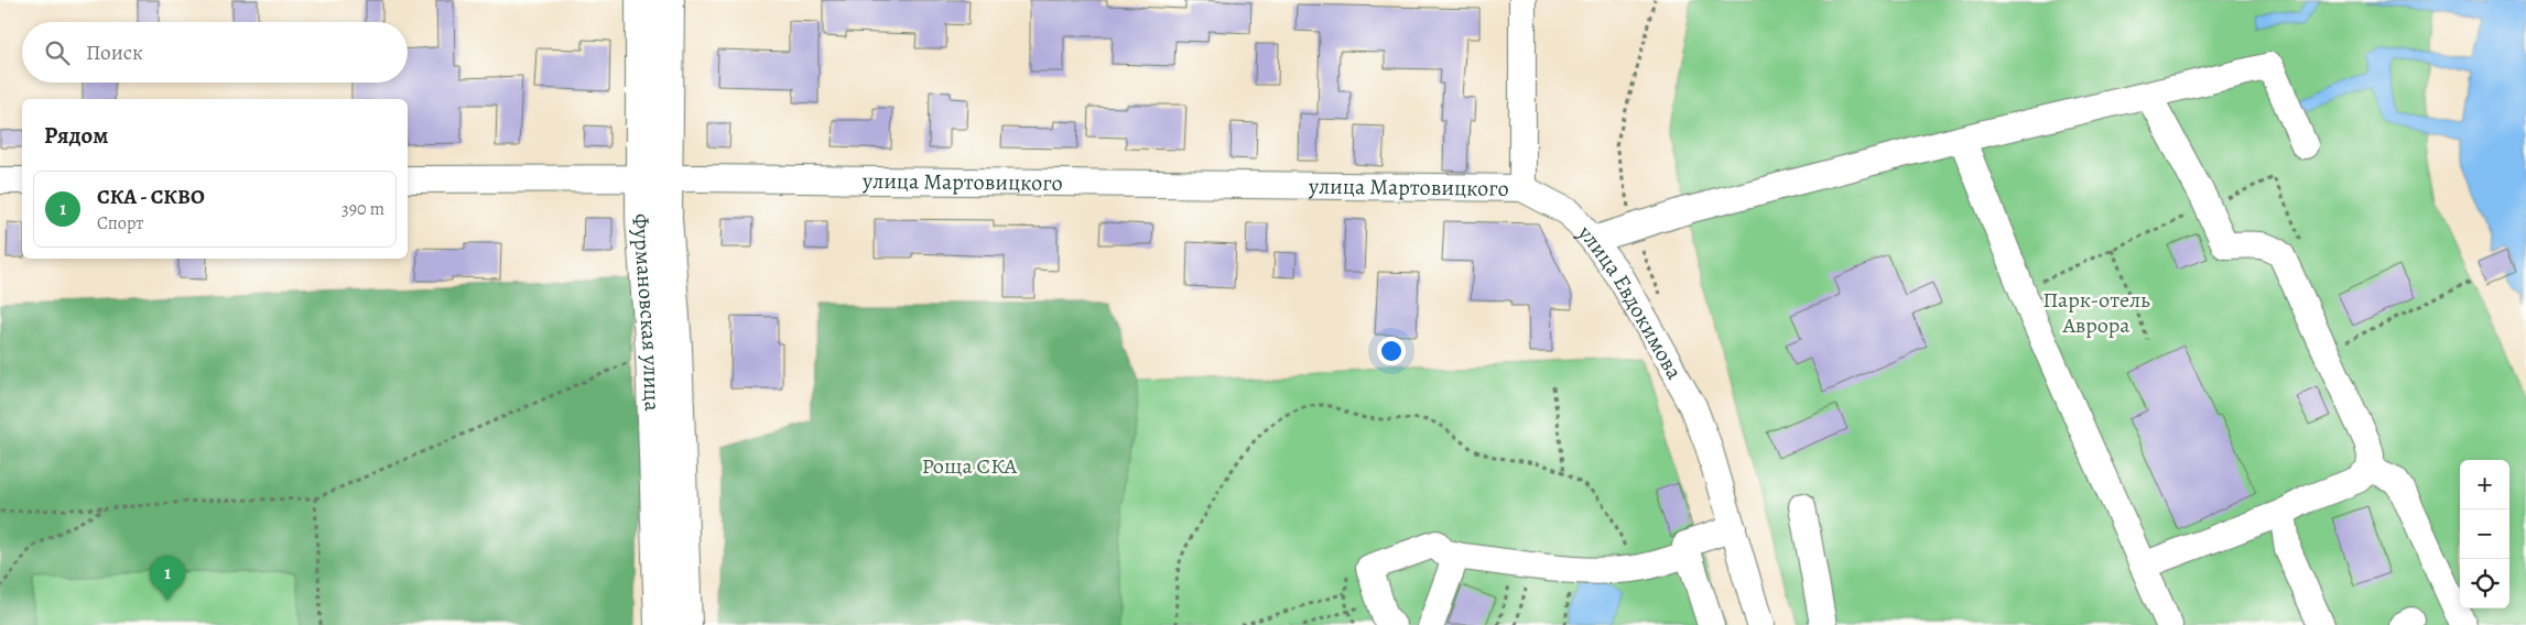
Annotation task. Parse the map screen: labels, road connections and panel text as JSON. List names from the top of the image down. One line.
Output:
{"streets":{"main road":["Фурмановская улица"],"street":["улица Мартовицкого","улица Евдокимова"]},"crossings":[["улица Мартовицкого","улица Евдокимова"],["улица Мартовицкого","Фурмановская улица"]],"parks":["Парк-отель Аврора","Роща СКА"],"page":{"search":"Поиск","heading":"Рядом","list":[{"mark":"1","name":"СКА - СКВО","note":"Спорт","value":"390 m"}],"map_buttons":["+","−"],"pins":"1"}}
